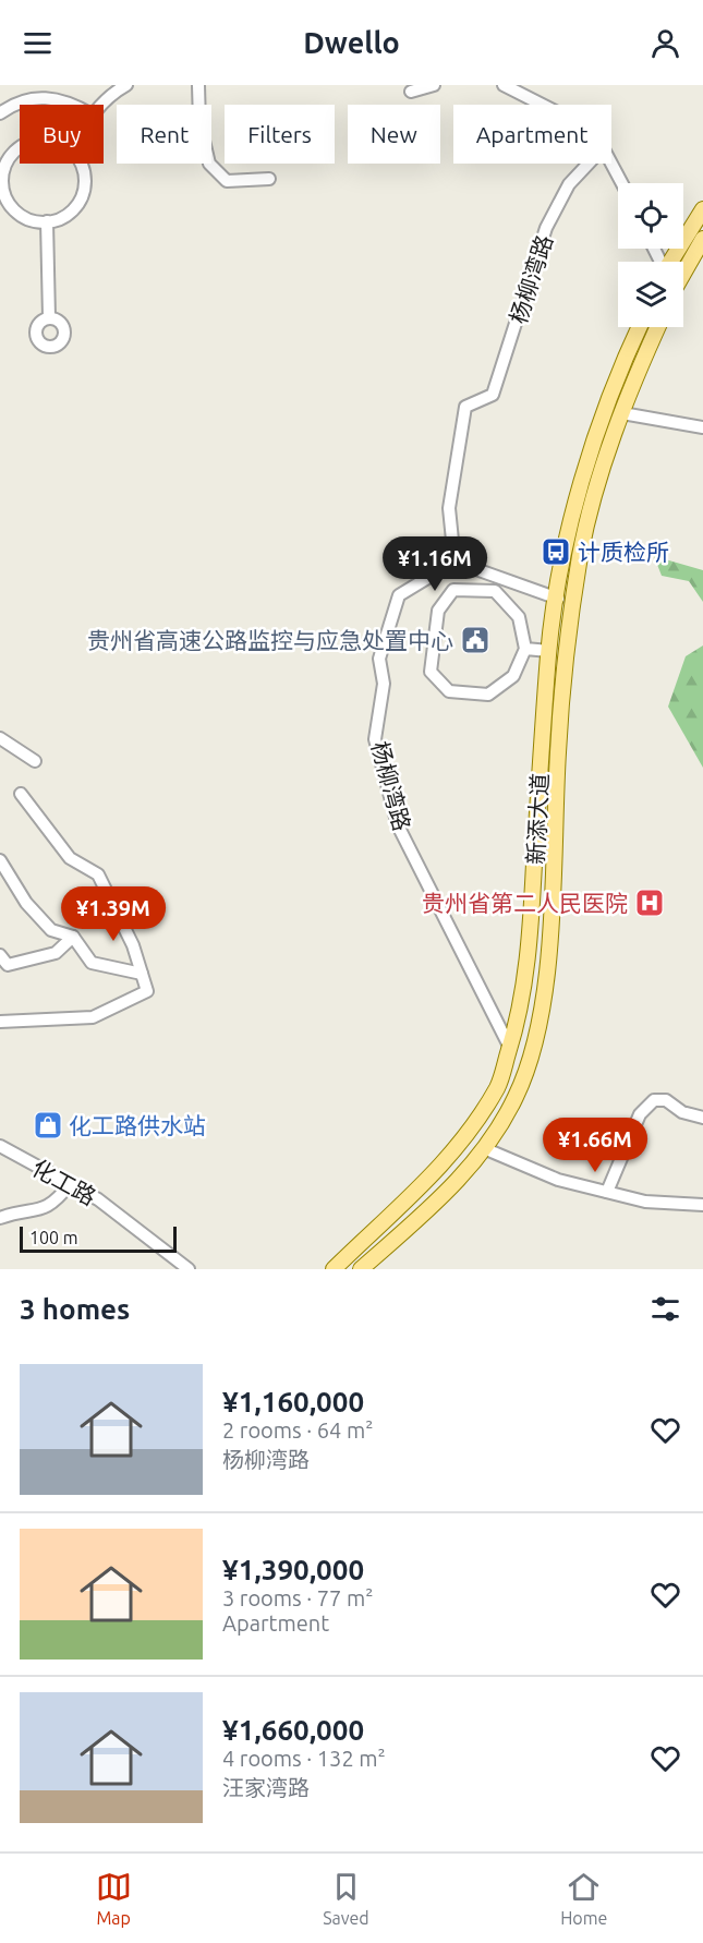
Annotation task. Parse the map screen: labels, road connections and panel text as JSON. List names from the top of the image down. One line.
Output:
{"streets":{"main road":["新添大道"],"street":["杨柳湾路","化工路"]},"crossings":[["杨柳湾路","新添大道"]],"places":{"bus stop":["计质检所"],"public building":["贵州省高速公路监控与应急处置中心"],"hospital":["贵州省第二人民医院"],"shop":["化工路供水站"]},"scale_bar":"100 m","page":{"header":"Dwello","chip":["Buy","Rent","Filters","New","Apartment"],"price":["¥1.16M","¥1.39M","¥1.66M"],"scale":"100 m","heading":"3 homes","list":[{"name":"¥1,160,000","note":"2 rooms · 64 m² · 杨柳湾路"},{"name":"¥1,390,000","note":"3 rooms · 77 m² · Apartment"},{"name":"¥1,660,000","note":"4 rooms · 132 m² · 汪家湾路"}],"tabs":["Map","Saved","Home"]}}
